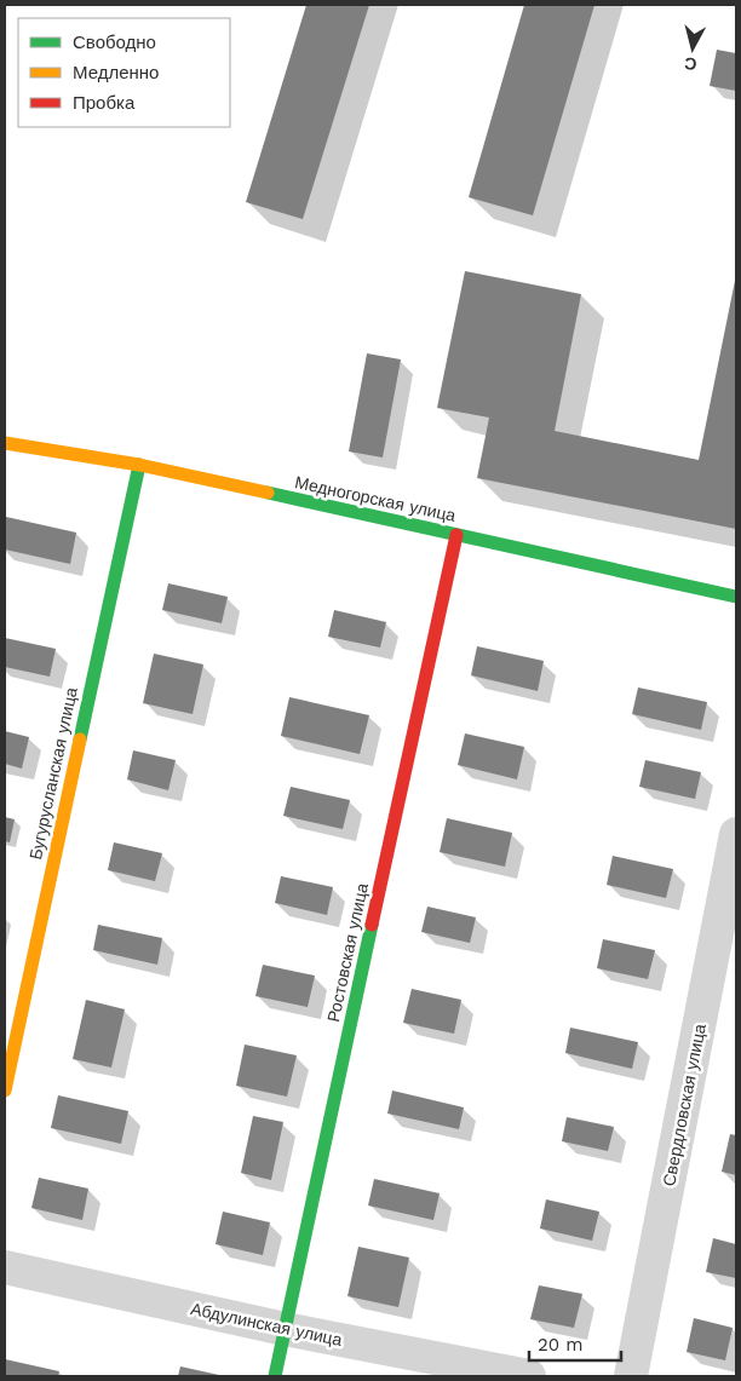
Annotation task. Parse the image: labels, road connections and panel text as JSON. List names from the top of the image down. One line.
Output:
{"streets":{"street":["Медногорская улица","Бугурусланская улица","Ростовская улица","Свердловская улица","Абдулинская улица"]},"crossings":[["Медногорская улица","Бугурусланская улица"],["Медногорская улица","Ростовская улица"],["Ростовская улица","Абдулинская улица"]],"legend":["Свободно","Медленно","Пробка"],"scale_bar":"20 m","north":"bottom"}
